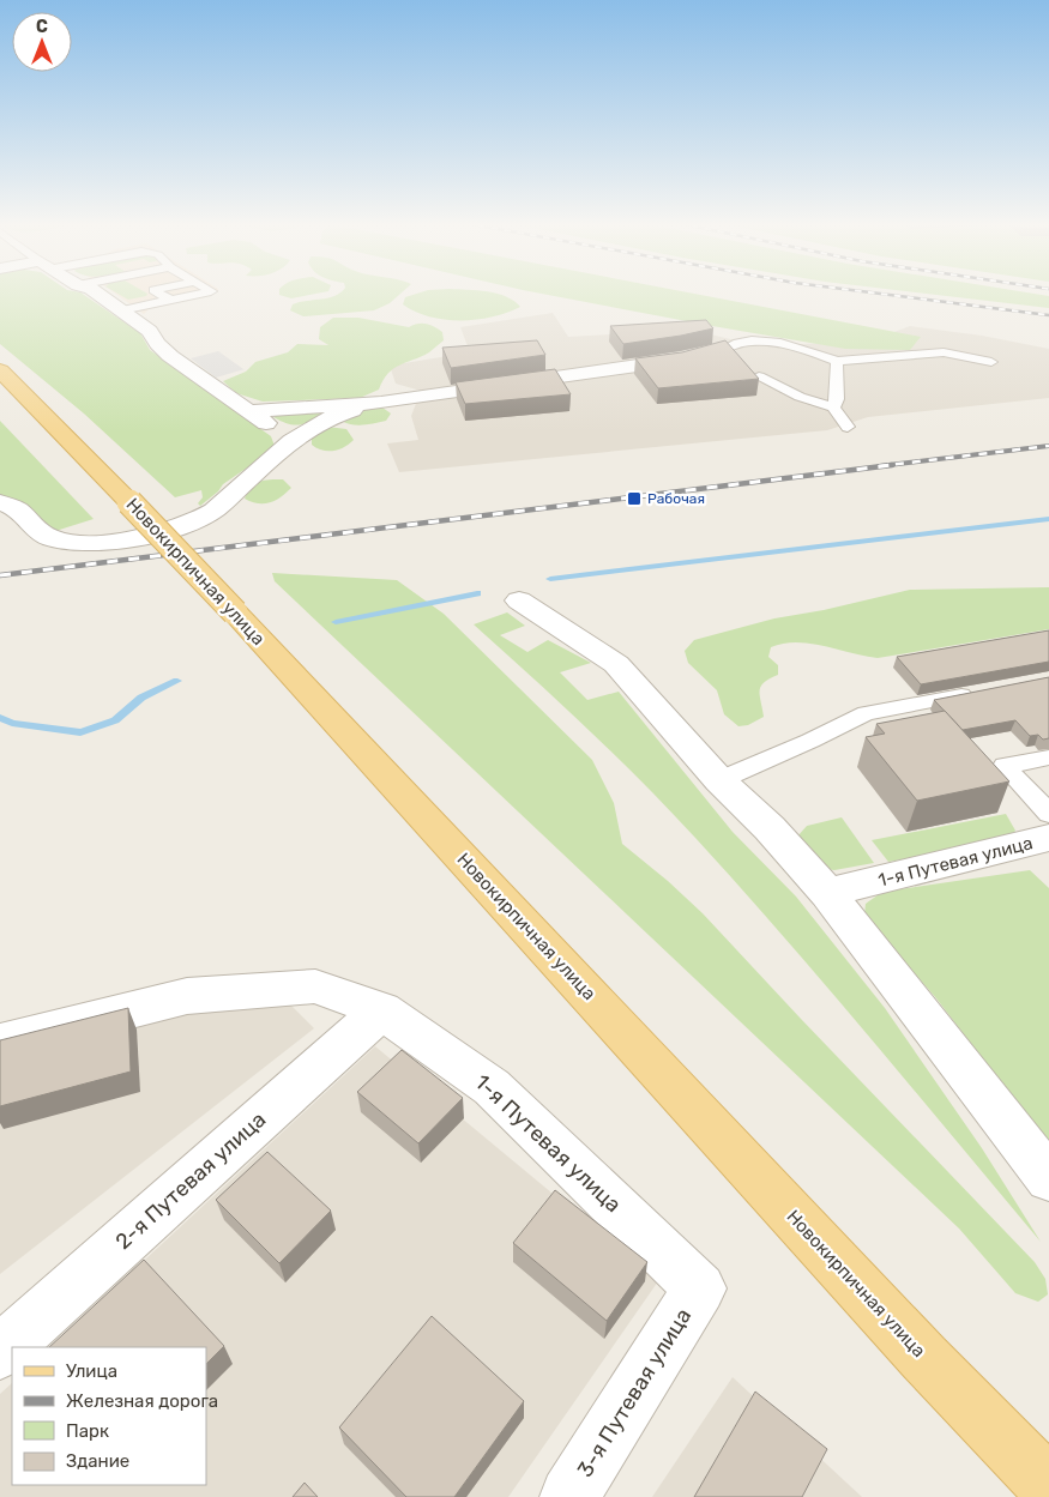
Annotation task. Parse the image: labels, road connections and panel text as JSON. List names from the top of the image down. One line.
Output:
{"streets":{"main road":["Новокирпичная улица"],"street":["1-я Путевая улица","2-я Путевая улица","3-я Путевая улица"]},"crossings":[["1-я Путевая улица","2-я Путевая улица"],["1-я Путевая улица","3-я Путевая улица"]],"places":{"transit":["Рабочая"]},"legend":["Улица","Железная дорога","Парк","Здание"],"north":"top"}
